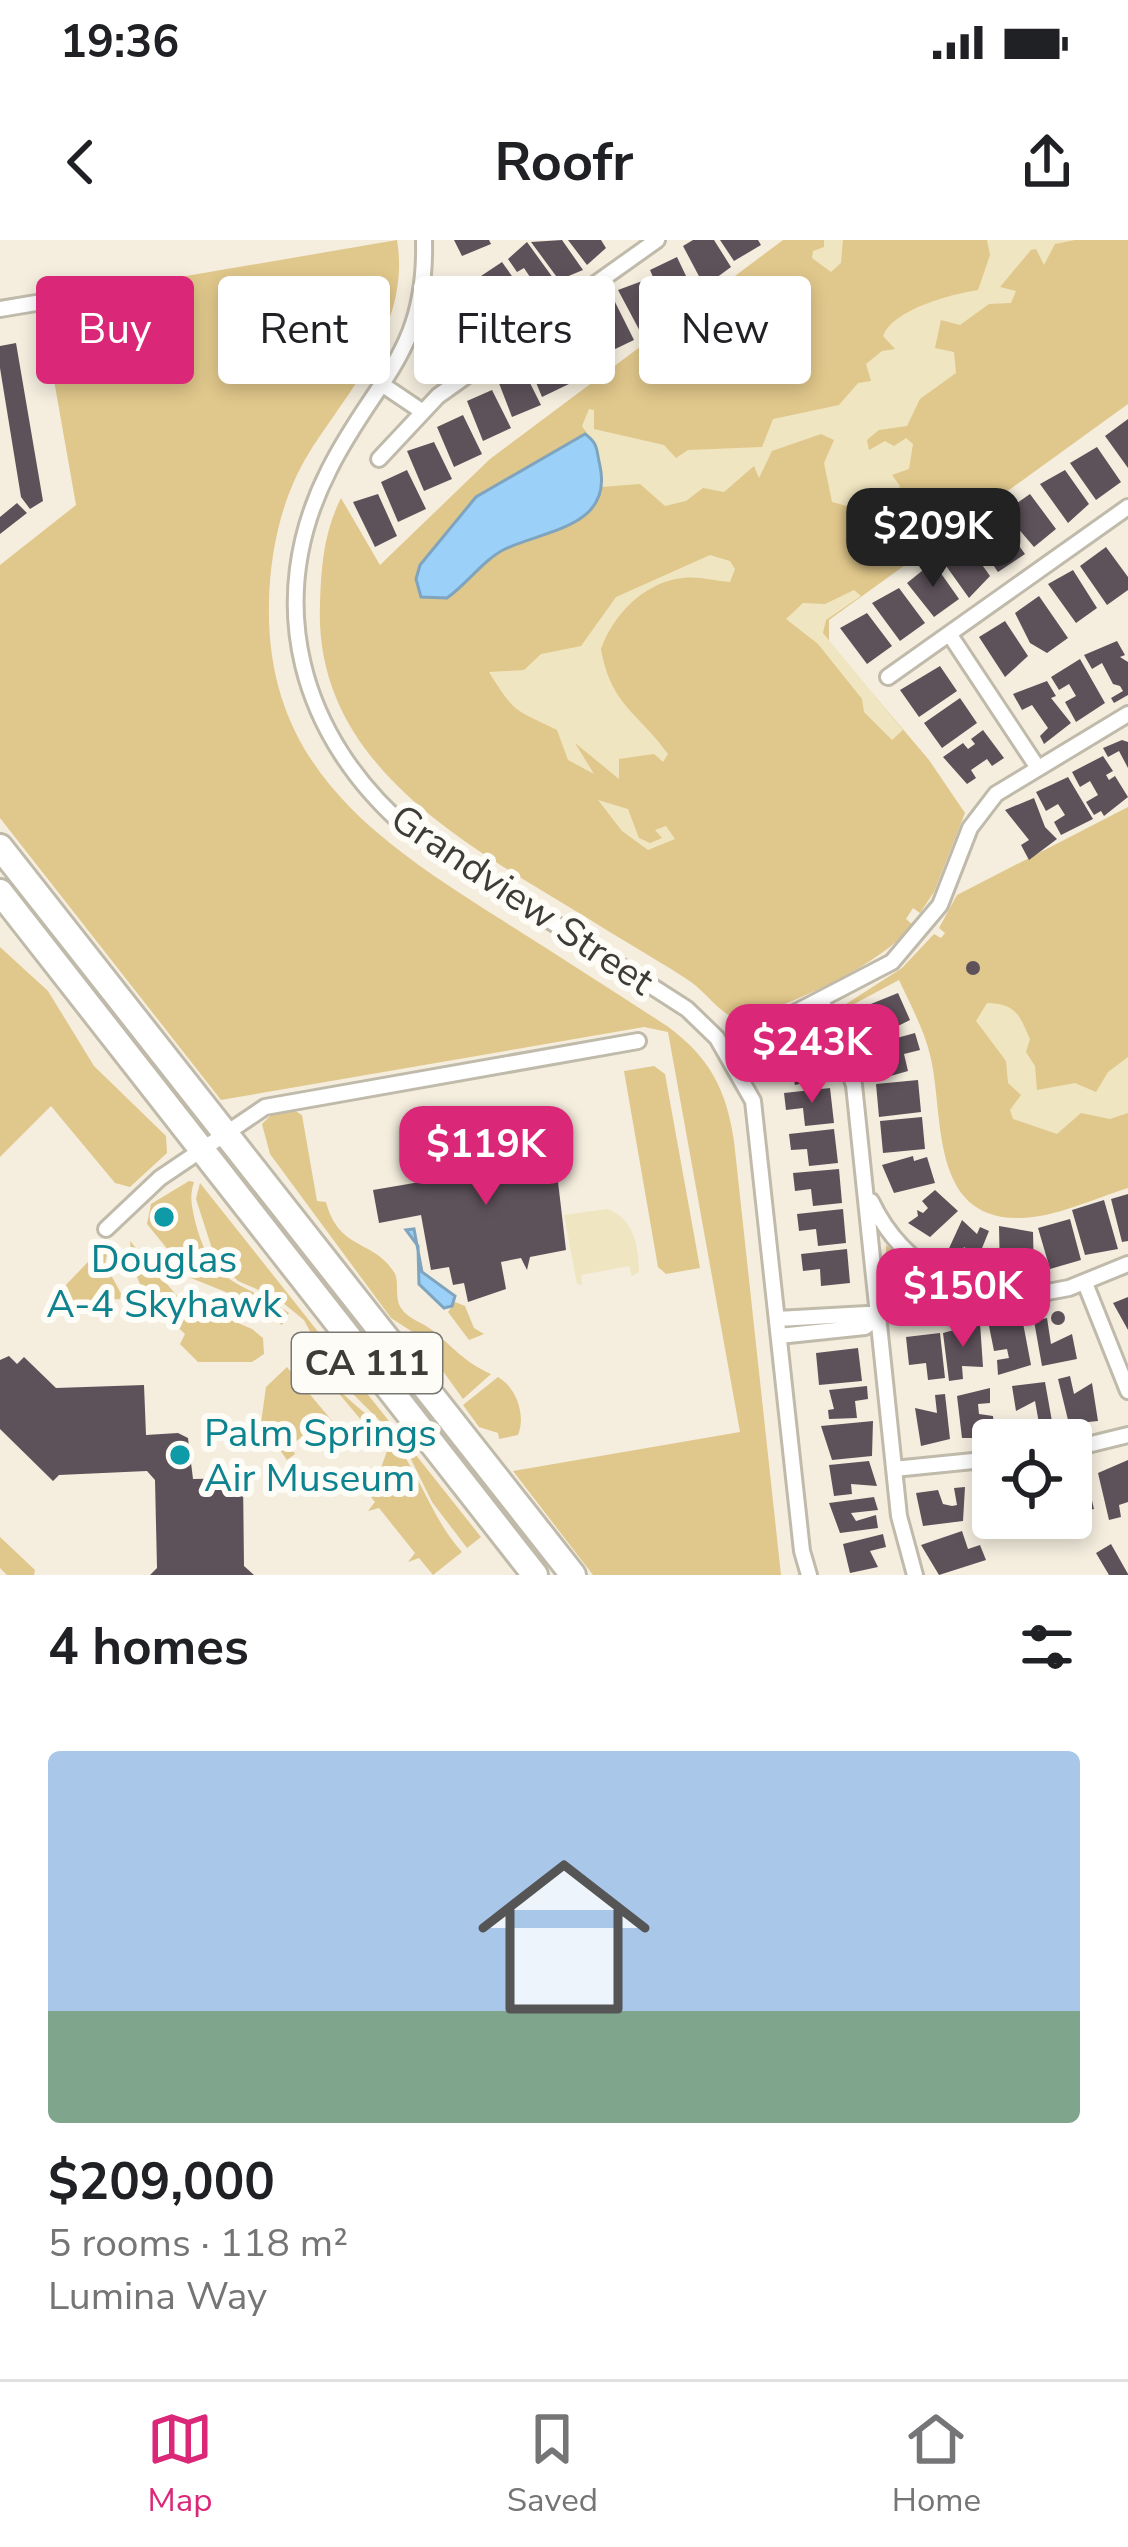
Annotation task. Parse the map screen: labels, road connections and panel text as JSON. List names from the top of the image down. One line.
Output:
{"streets":{"main road":["CA 111"],"street":["Grandview Street"]},"places":["Douglas A-4 Skyhawk","Palm Springs Air Museum"],"page":{"status":"19:36","header":"Roofr","chip":["Buy","Rent","Filters","New"],"price":["$209K","$243K","$119K","$150K"],"heading":"4 homes","list":[{"name":"$209,000","note":"5 rooms · 118 m² · Lumina Way"}],"tabs":["Map","Saved","Home"]}}
